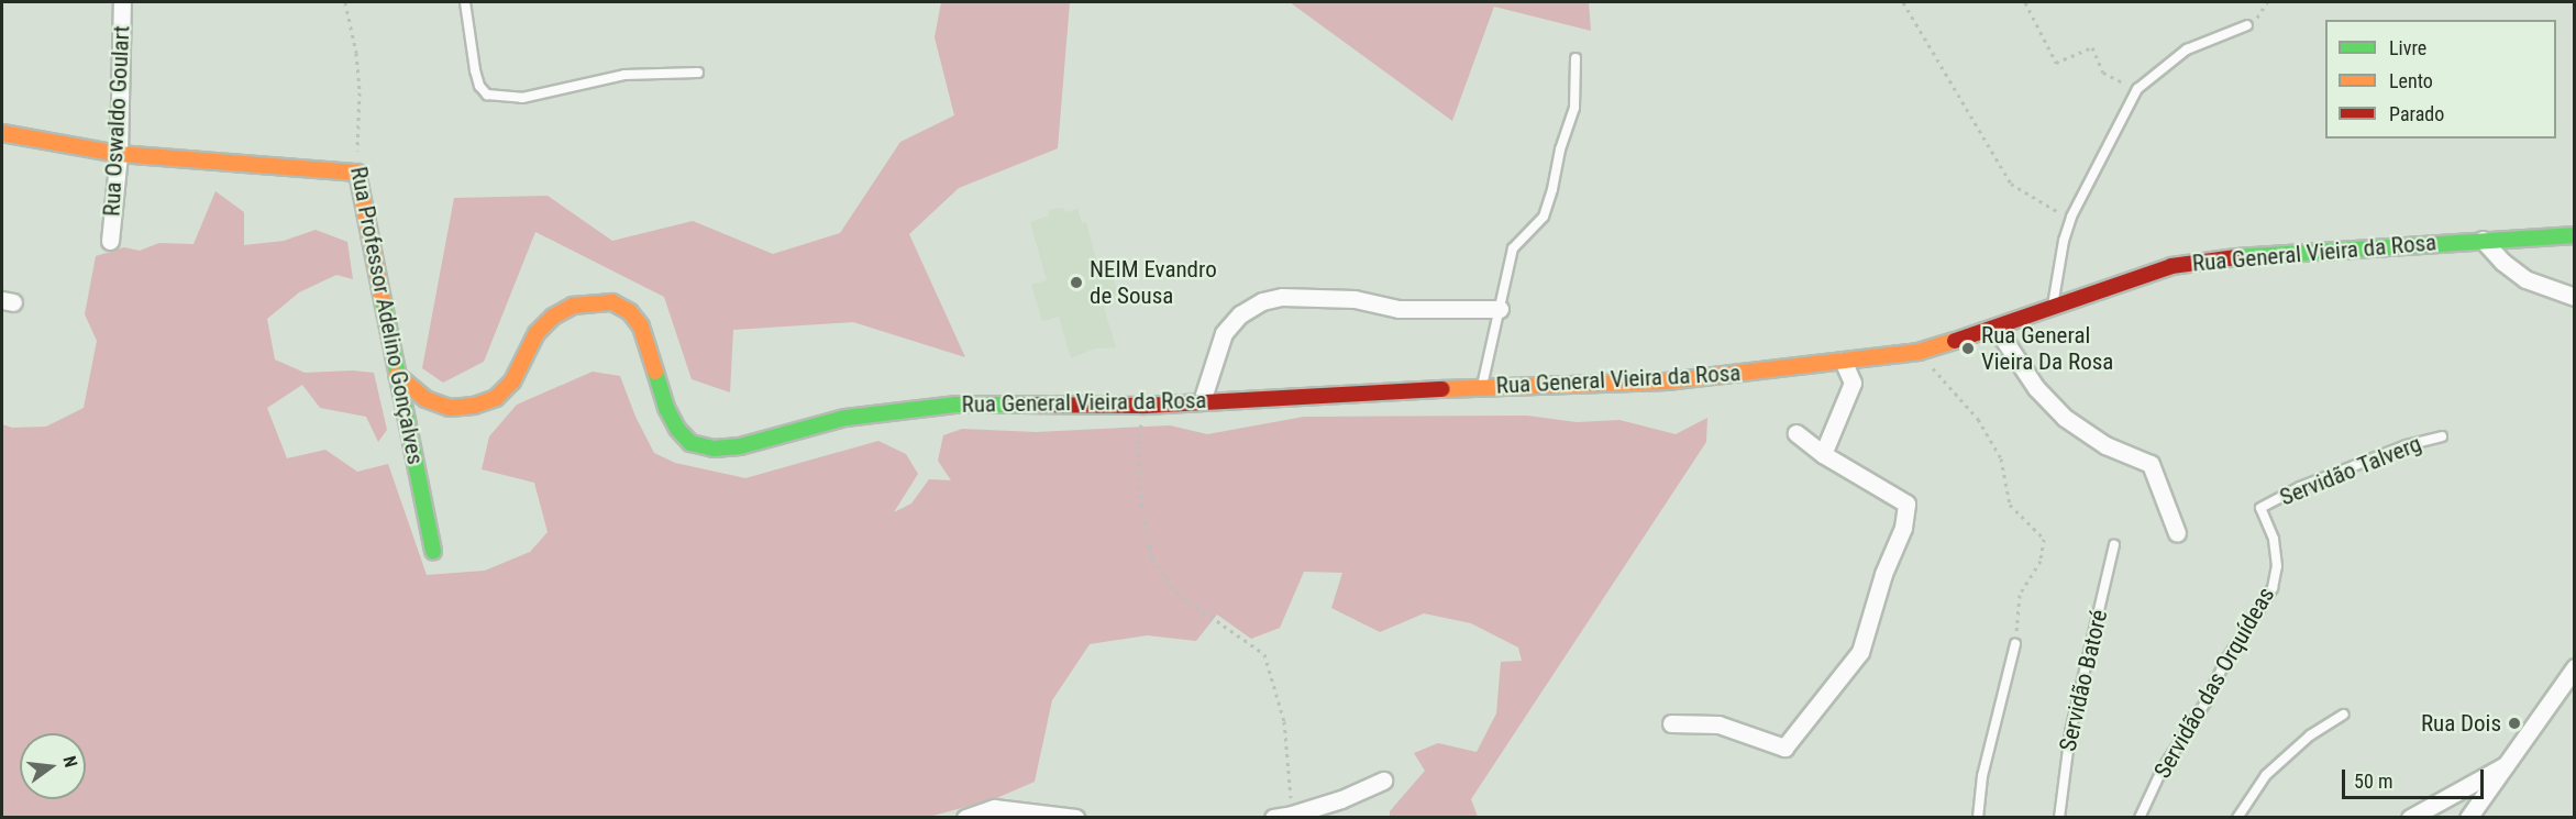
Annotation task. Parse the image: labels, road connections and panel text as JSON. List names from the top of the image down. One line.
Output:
{"streets":{"street":["Rua Oswaldo Goulart","Rua General Vieira da Rosa","Rua Professor Adelino Gonçalves"],"lane":["Servidão Talverg","Servidão Batoré","Servidão das Orquídeas"]},"crossings":[["Rua General Vieira da Rosa","Rua Professor Adelino Gonçalves"],["Servidão Talverg","Servidão das Orquídeas"]],"places":["NEIM Evandro de Sousa","Rua General Vieira Da Rosa","Rua Dois"],"legend":["Livre","Lento","Parado"],"scale_bar":"50 m","north":"right"}
